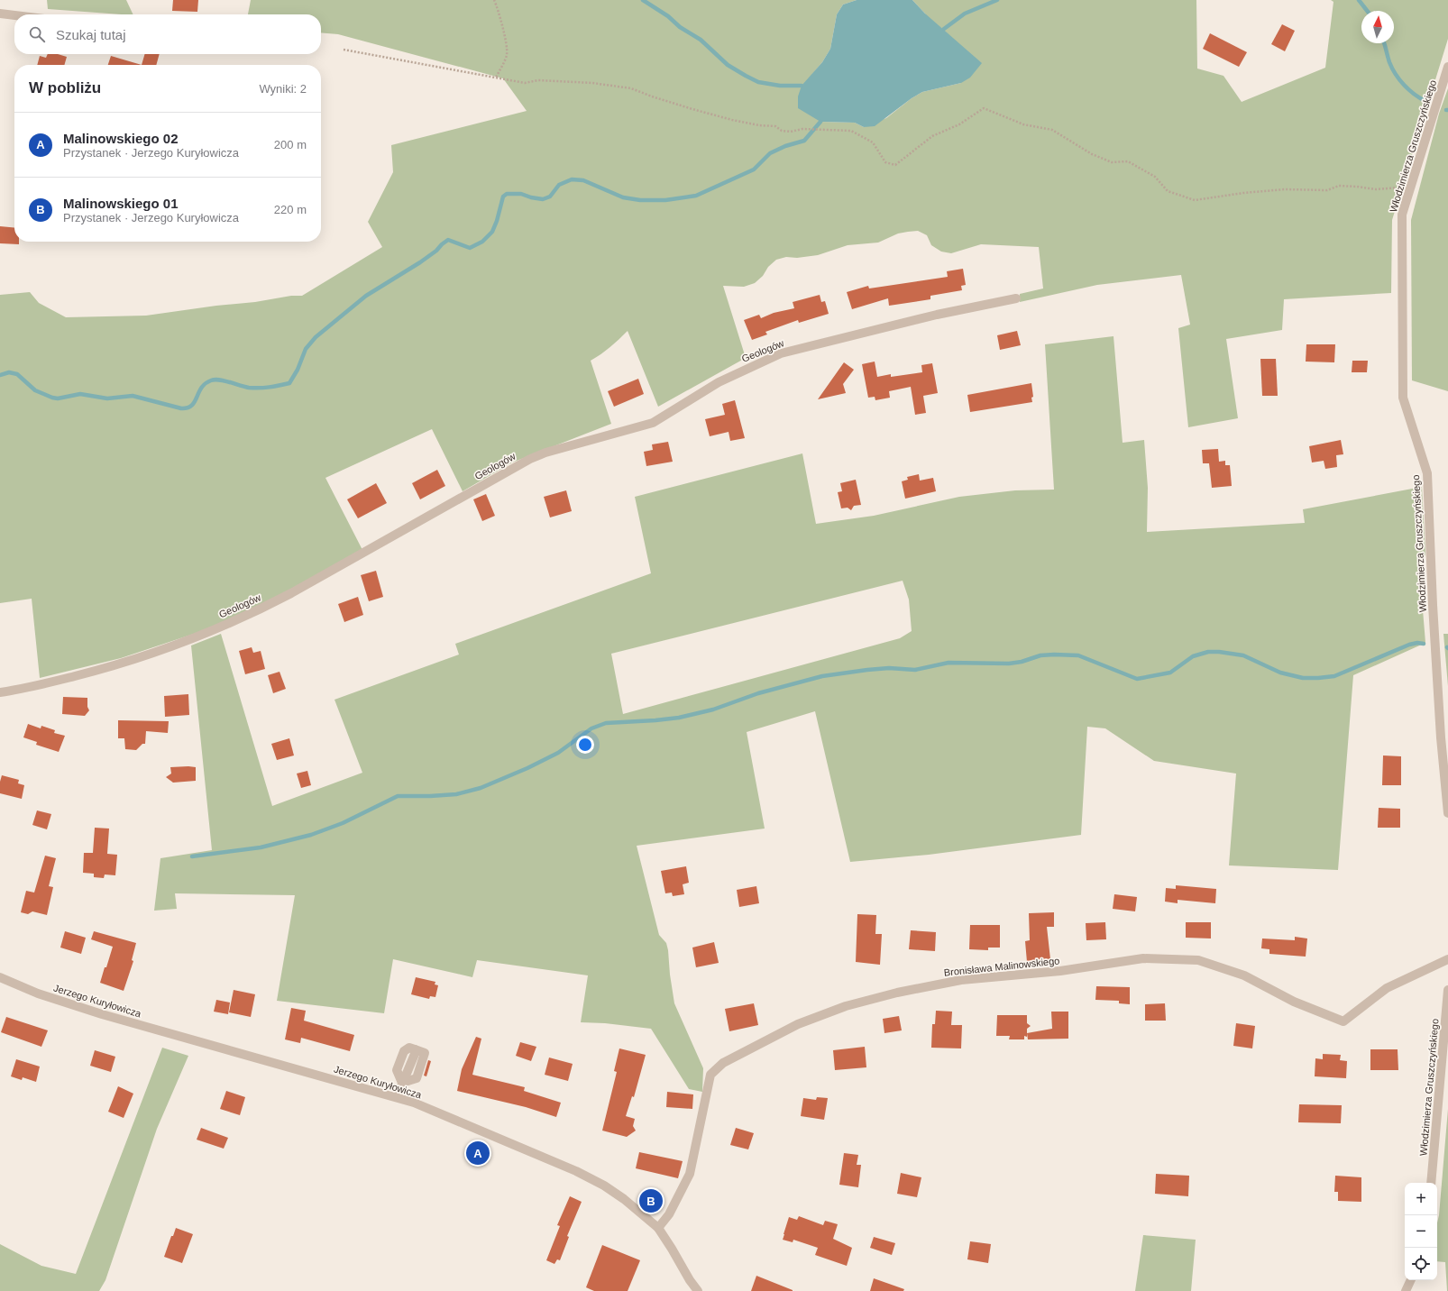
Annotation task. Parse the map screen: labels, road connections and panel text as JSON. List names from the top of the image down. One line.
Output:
{"streets":{"street":["Włodzimierza Gruszczyńskiego","Geologów","Bronisława Malinowskiego","Jerzego Kuryłowicza"]},"crossings":[["Bronisława Malinowskiego","Jerzego Kuryłowicza"]],"north":"top","page":{"search":"Szukaj tutaj","heading":["W pobliżu","Wyniki: 2"],"list":[{"mark":"A","name":"Malinowskiego 02","note":"Przystanek · Jerzego Kuryłowicza","value":"200 m"},{"mark":"B","name":"Malinowskiego 01","note":"Przystanek · Jerzego Kuryłowicza","value":"220 m"}],"pins":["A","B"],"map_buttons":["+","−"]}}
